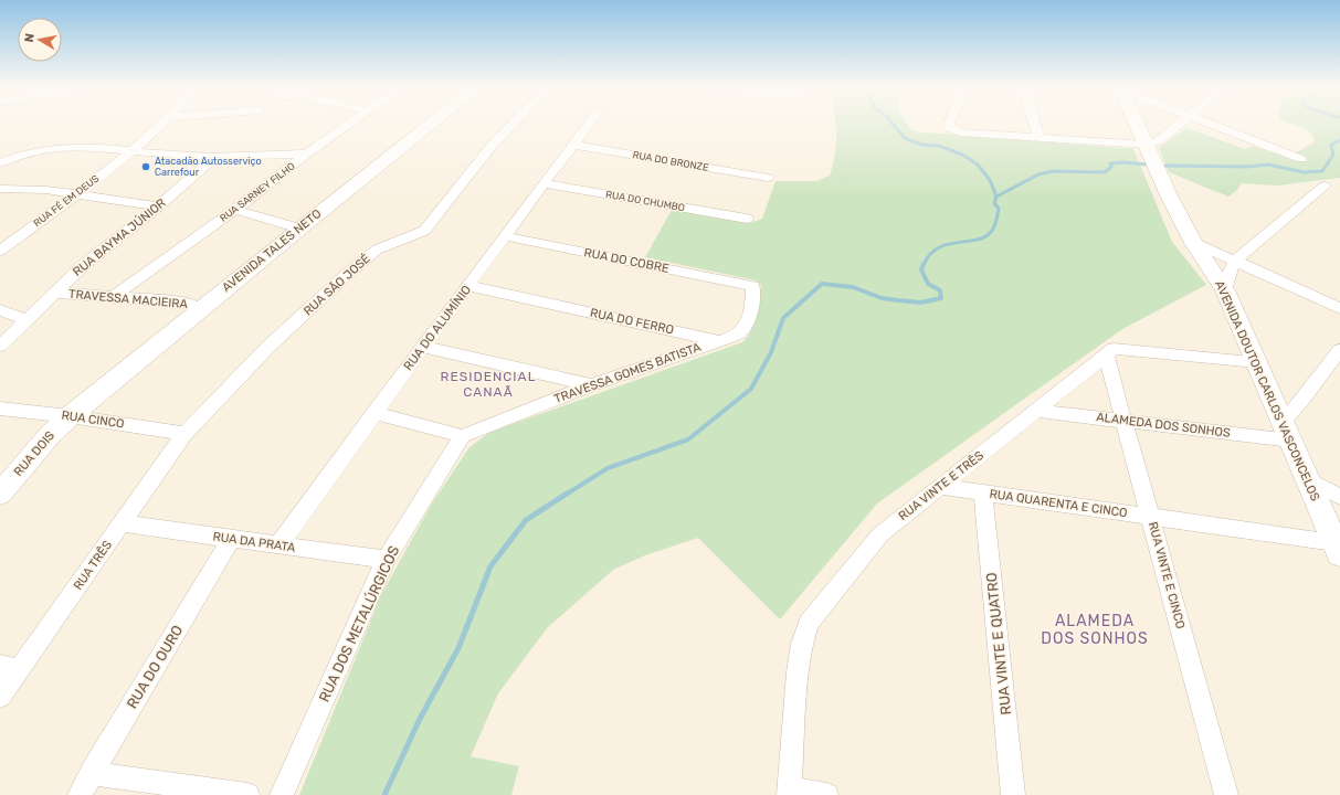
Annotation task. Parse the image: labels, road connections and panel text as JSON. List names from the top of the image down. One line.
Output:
{"streets":{"main road":["AVENIDA TALES NETO","AVENIDA DOUTOR CARLOS VASCONCELOS","RUA DOIS"],"street":["RUA DO BRONZE","RUA SARNEY FILHO","RUA FÉ EM DEUS","RUA DO CHUMBO","RUA BAYMA JÚNIOR","RUA DO COBRE","RUA SÃO JOSÉ","TRAVESSA MACIEIRA","RUA DO FERRO","RUA DO ALUMÍNIO","TRAVESSA GOMES BATISTA","RUA CINCO","ALAMEDA DOS SONHOS","RUA VINTE E TRÊS","RUA QUARENTA E CINCO","RUA DA PRATA","RUA TRÊS","RUA VINTE E CINCO","RUA DOS METALÚRGICOS","RUA VINTE E QUATRO","RUA DO OURO"]},"crossings":[["RUA DO BRONZE","RUA DO ALUMÍNIO"],["RUA SARNEY FILHO","TRAVESSA MACIEIRA"],["RUA DO CHUMBO","RUA DO ALUMÍNIO"],["RUA BAYMA JÚNIOR","TRAVESSA MACIEIRA"],["AVENIDA TALES NETO","TRAVESSA MACIEIRA"],["AVENIDA TALES NETO","RUA CINCO"],["AVENIDA TALES NETO","RUA DOIS"],["RUA DO COBRE","RUA DO FERRO"],["RUA DO COBRE","RUA DO ALUMÍNIO"],["RUA DO COBRE","TRAVESSA GOMES BATISTA"],["RUA SÃO JOSÉ","RUA CINCO"],["RUA SÃO JOSÉ","RUA TRÊS"],["RUA DO FERRO","RUA DO ALUMÍNIO"],["RUA DO FERRO","TRAVESSA GOMES BATISTA"],["RUA DO ALUMÍNIO","RUA DA PRATA"],["TRAVESSA GOMES BATISTA","RUA DOS METALÚRGICOS"],["AVENIDA DOUTOR CARLOS VASCONCELOS","ALAMEDA DOS SONHOS"],["AVENIDA DOUTOR CARLOS VASCONCELOS","RUA VINTE E TRÊS"],["AVENIDA DOUTOR CARLOS VASCONCELOS","RUA QUARENTA E CINCO"],["RUA CINCO","RUA DOIS"],["RUA CINCO","RUA TRÊS"],["ALAMEDA DOS SONHOS","RUA VINTE E TRÊS"],["ALAMEDA DOS SONHOS","RUA VINTE E CINCO"],["RUA VINTE E TRÊS","RUA QUARENTA E CINCO"],["RUA VINTE E TRÊS","RUA VINTE E CINCO"],["RUA QUARENTA E CINCO","RUA VINTE E CINCO"],["RUA QUARENTA E CINCO","RUA VINTE E QUATRO"],["RUA DA PRATA","RUA TRÊS"],["RUA DA PRATA","RUA DOS METALÚRGICOS"],["RUA DA PRATA","RUA DO OURO"]],"districts":["RESIDENCIAL CANAÃ","ALAMEDA DOS SONHOS"],"places":["Atacadão Autosserviço Carrefour"],"north":"left"}
